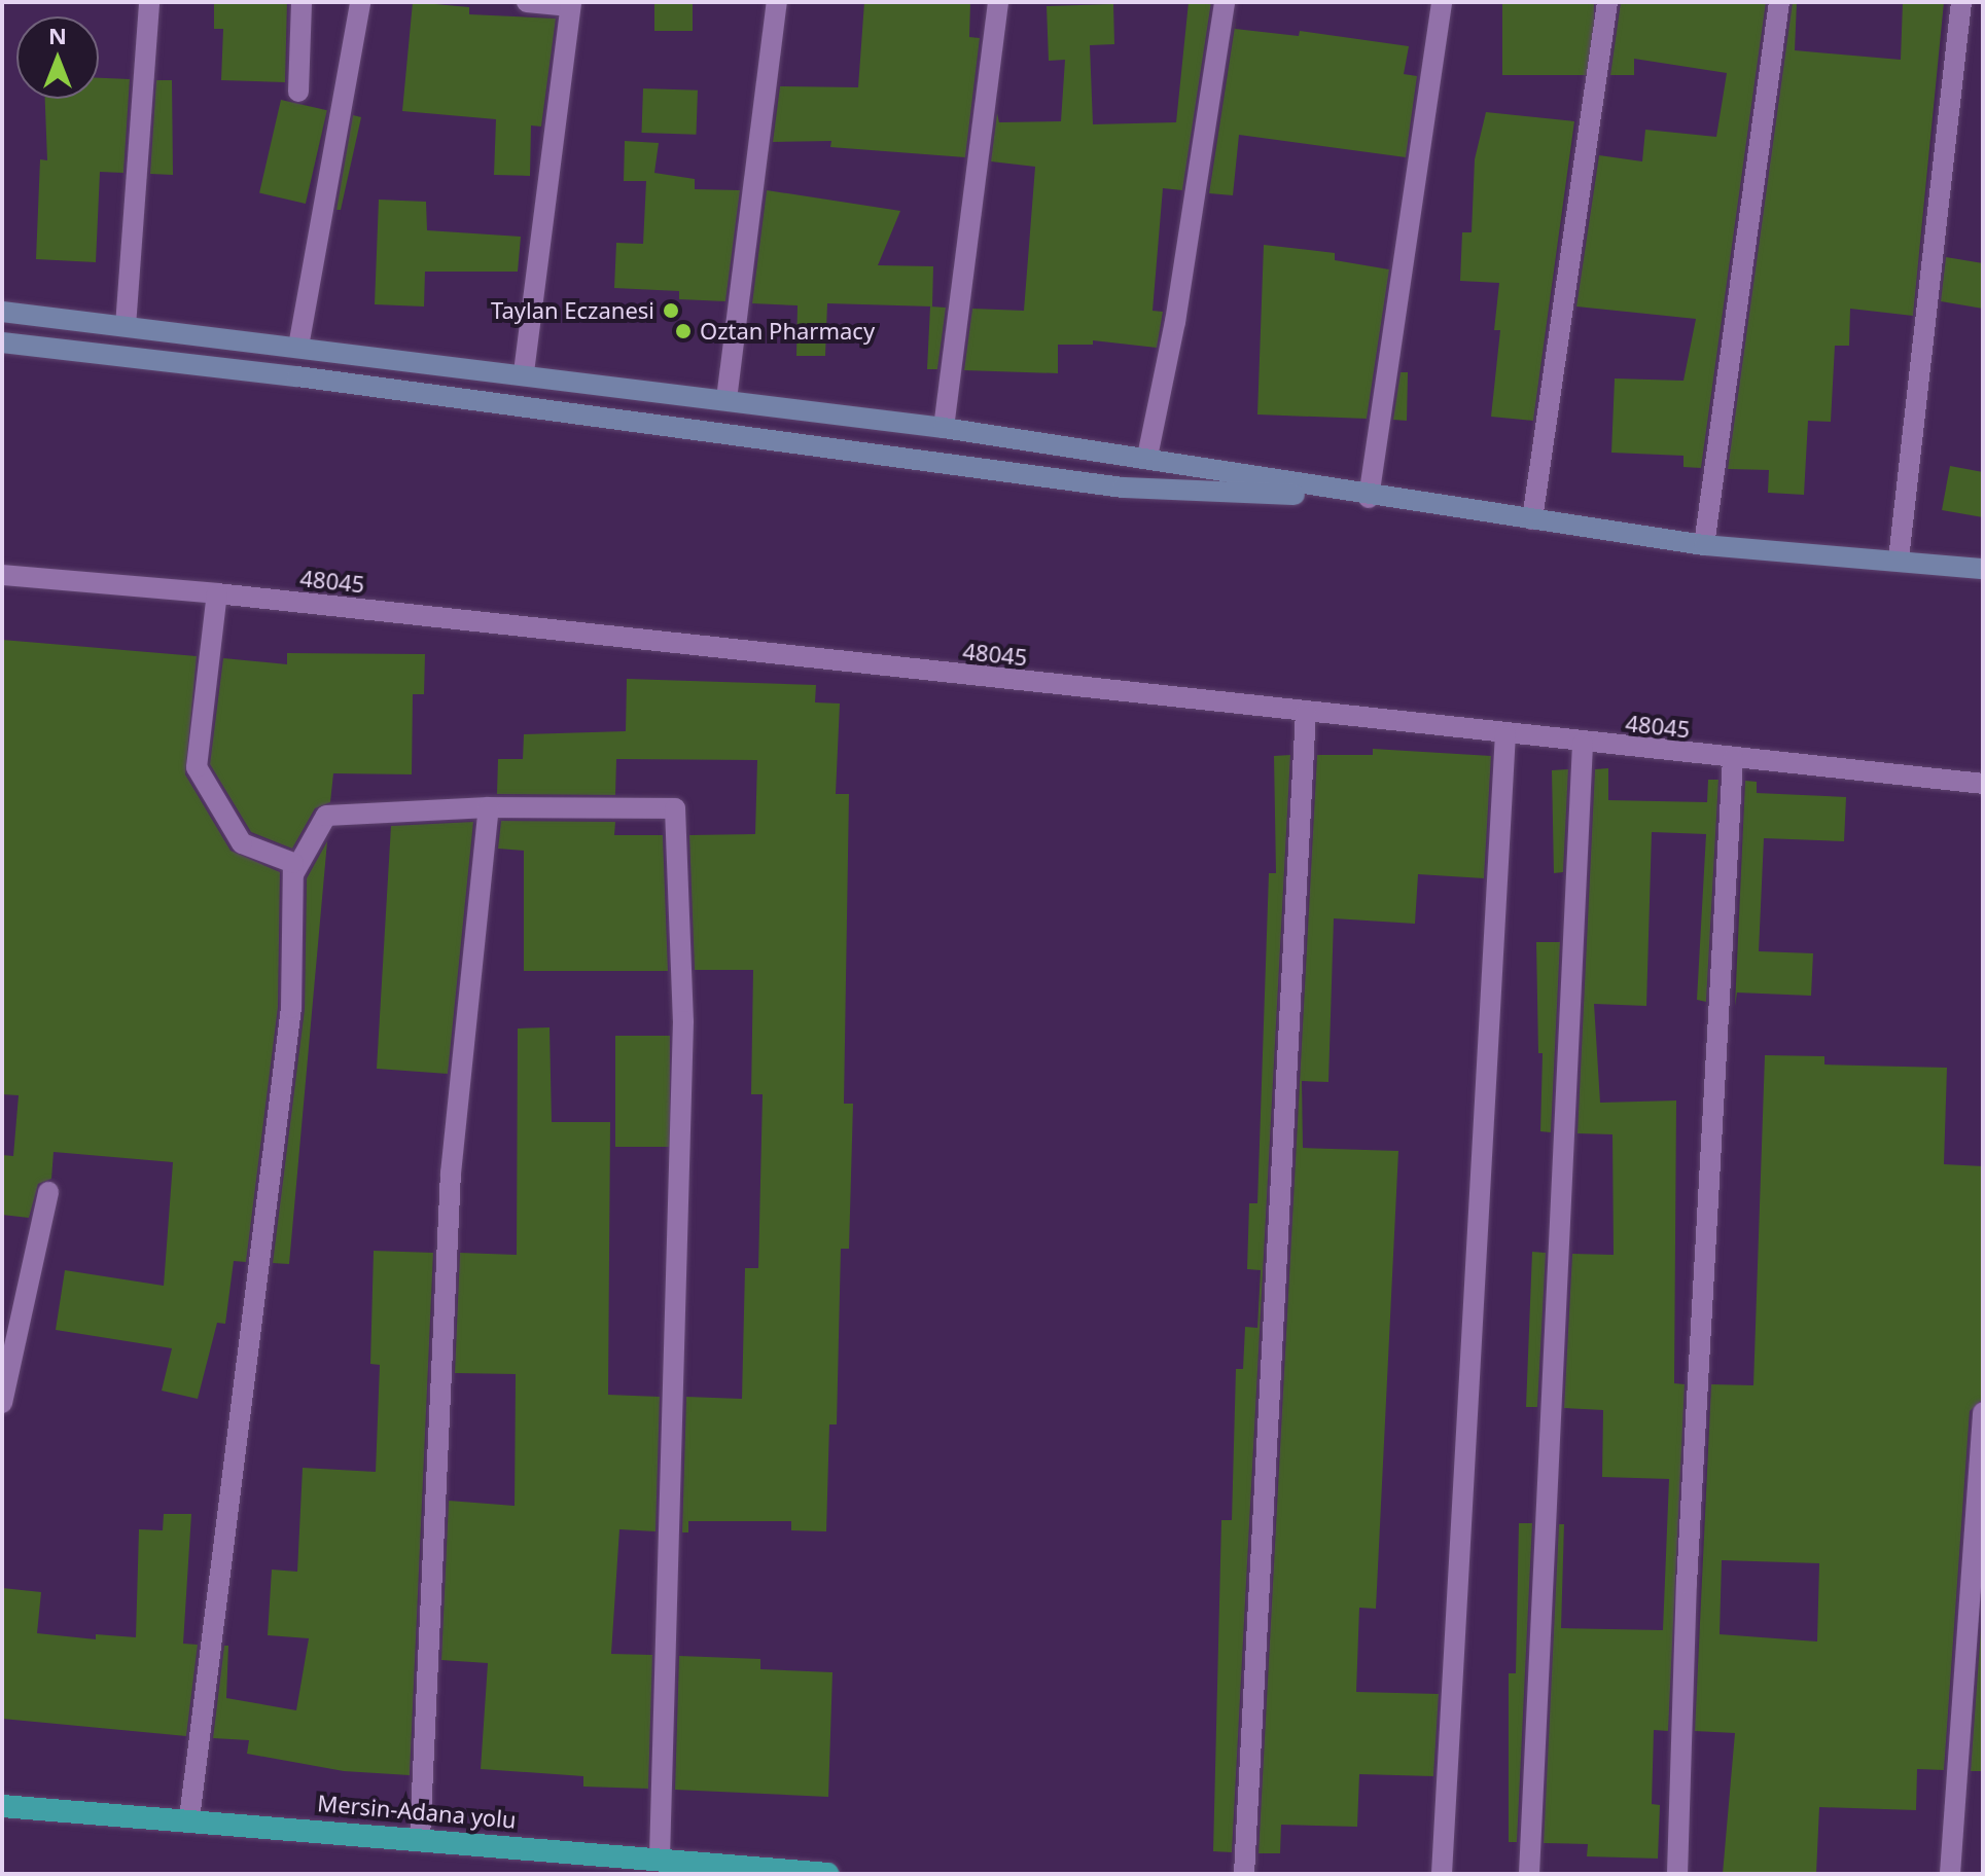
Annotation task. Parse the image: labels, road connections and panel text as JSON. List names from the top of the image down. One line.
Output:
{"streets":{"highway":["Mersin-Adana yolu"],"street":["48045"]},"places":["Taylan Eczanesi","Oztan Pharmacy"],"north":"top"}
